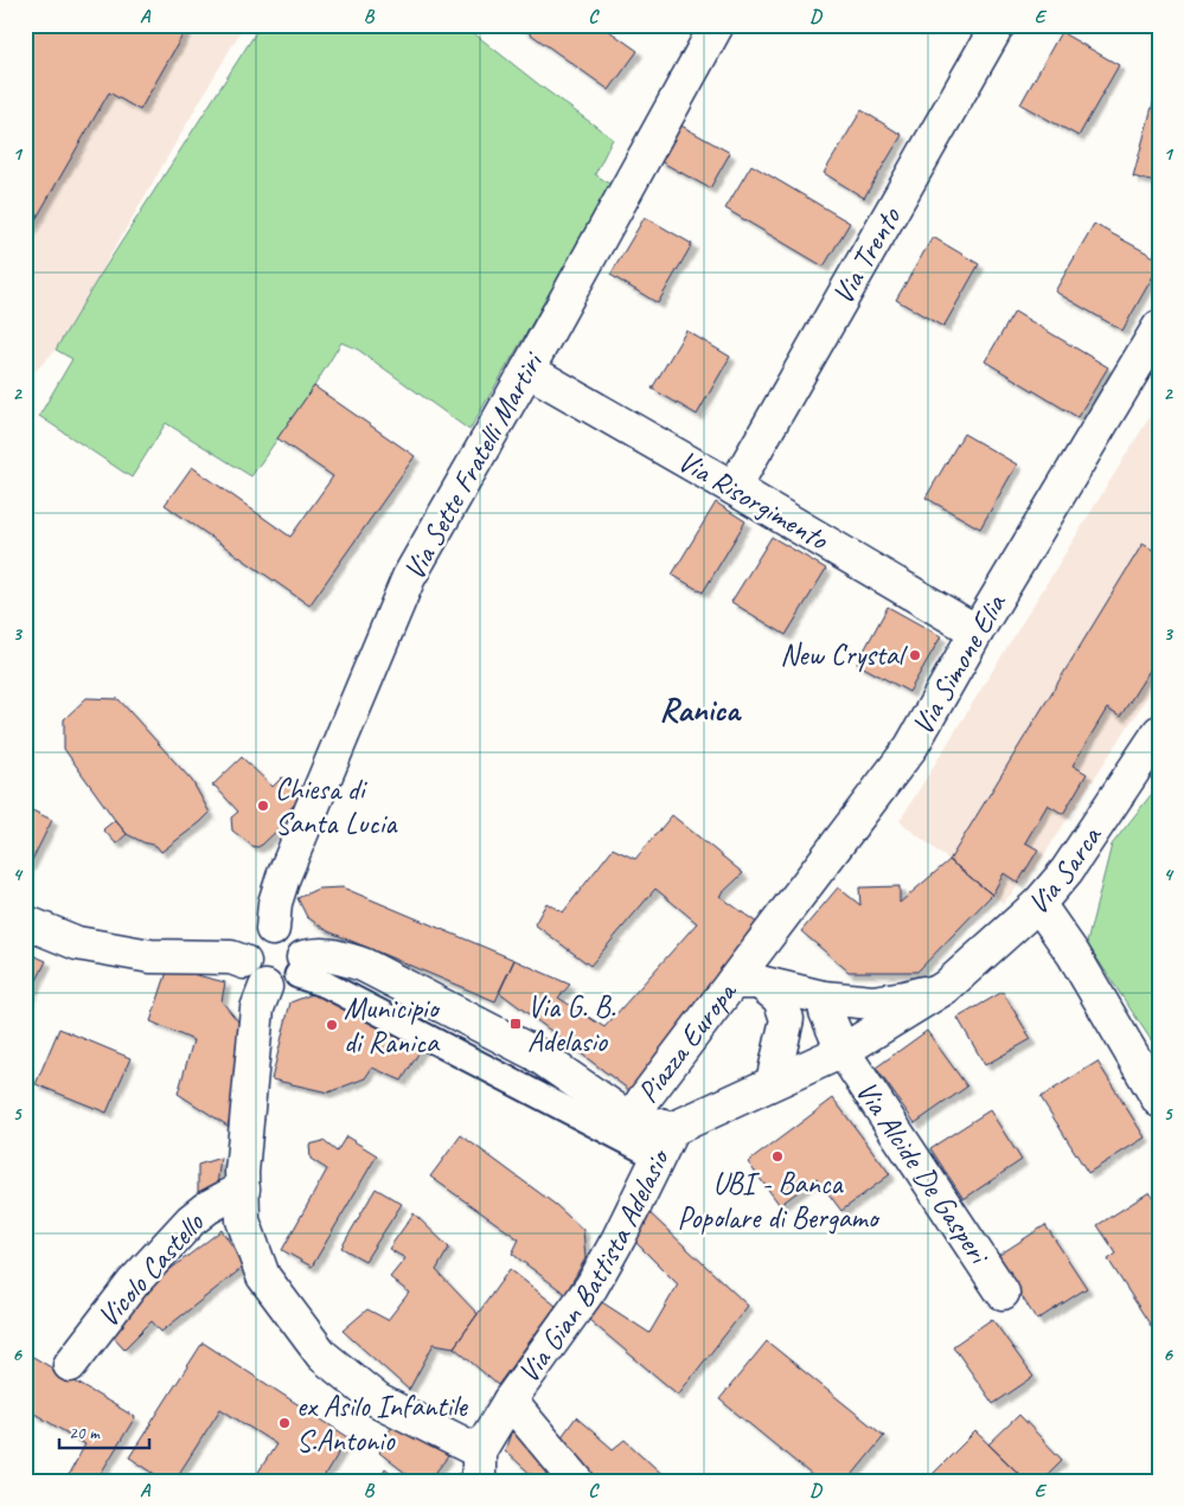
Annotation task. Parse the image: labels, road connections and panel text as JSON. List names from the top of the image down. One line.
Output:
{"streets":{"street":["Via Trento","Via Sette Fratelli Martiri","Via Risorgimento","Via Simone Elia","Via Sarca","Piazza Europa","Via Alcide De Gasperi","Via Gian Battista Adelasio","Vicolo Castello"]},"crossings":[["Via Trento","Via Risorgimento"],["Via Sette Fratelli Martiri","Via Risorgimento"],["Via Sette Fratelli Martiri","Via Gian Battista Adelasio"],["Via Risorgimento","Via Simone Elia"],["Via Simone Elia","Piazza Europa"],["Via Sarca","Piazza Europa"],["Piazza Europa","Via Alcide De Gasperi"],["Piazza Europa","Via Gian Battista Adelasio"]],"districts":["Ranica"],"places":{"other":["New Crystal","Chiesa di Santa Lucia","Municipio di Ranica","UBI - Banca Popolare di Bergamo","ex Asilo Infantile S.Antonio"],"transit":["Via G. B. Adelasio"]},"scale_bar":"20 m","grid":{"columns":["A","B","C","D","E"],"rows":["1","2","3","4","5","6"]}}
